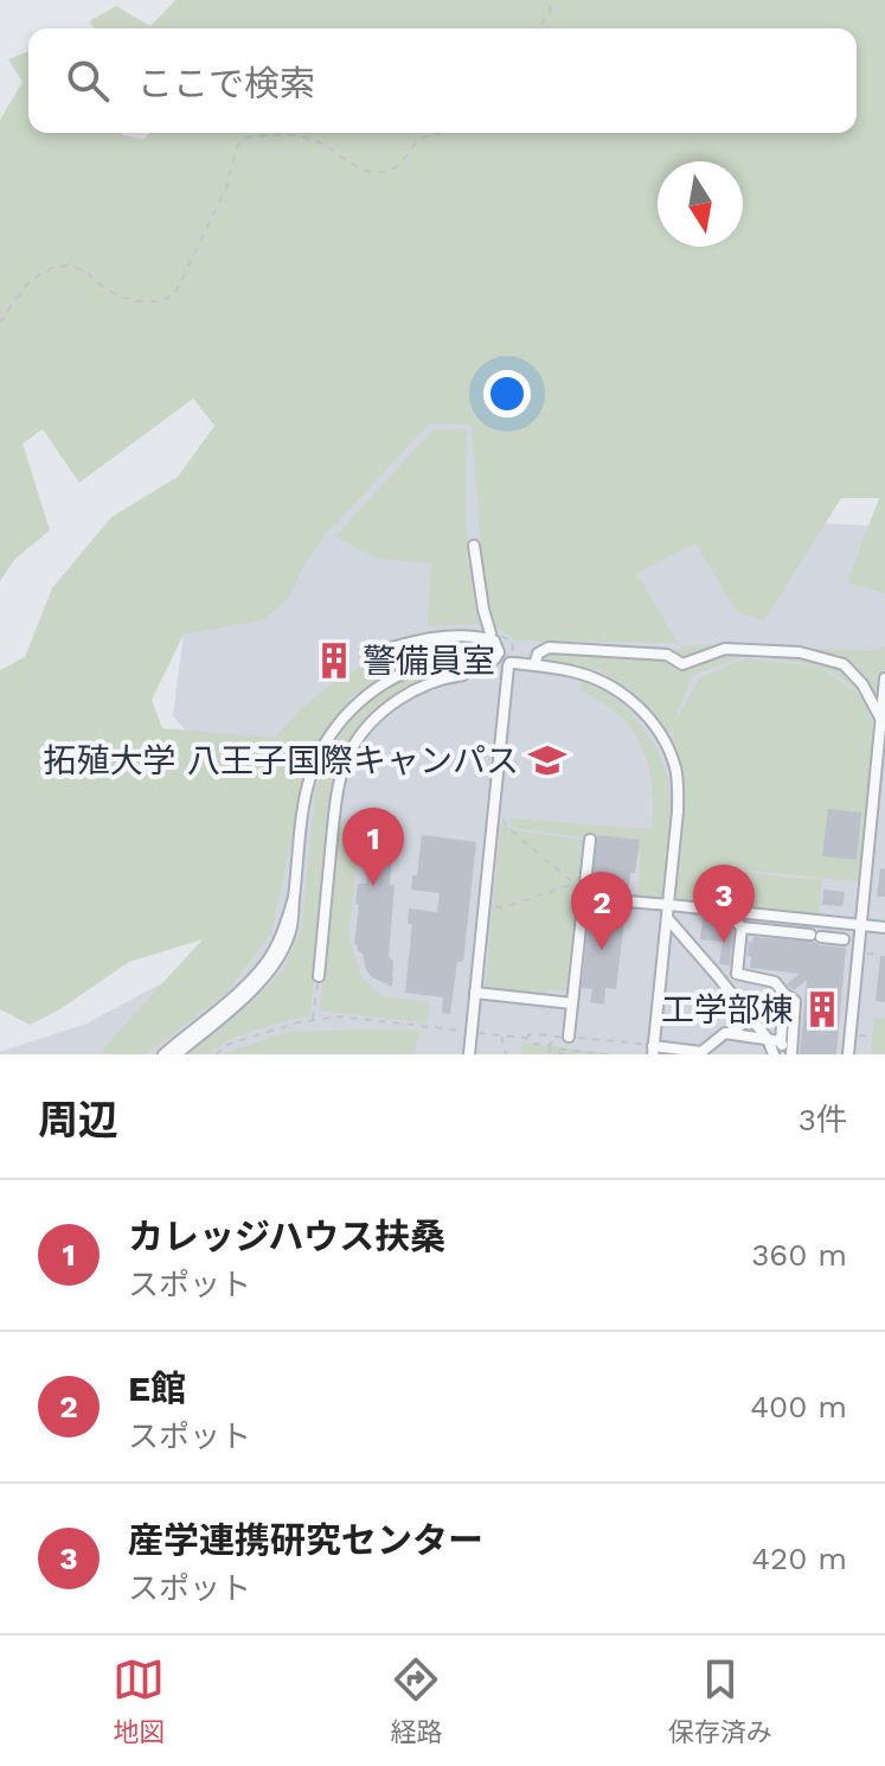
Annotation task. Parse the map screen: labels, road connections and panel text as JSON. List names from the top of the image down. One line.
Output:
{"places":{"building":["警備員室","工学部棟"],"school or university":["拓殖大学 八王子国際キャンパス"]},"north":"bottom","page":{"search":"ここで検索","pins":["1","3","2"],"heading":["周辺","3件"],"list":[{"mark":"1","name":"カレッジハウス扶桑","note":"スポット","value":"360 m"},{"mark":"2","name":"E館","note":"スポット","value":"400 m"},{"mark":"3","name":"産学連携研究センター","note":"スポット","value":"420 m"}],"nav":["地図","経路","保存済み"]}}
